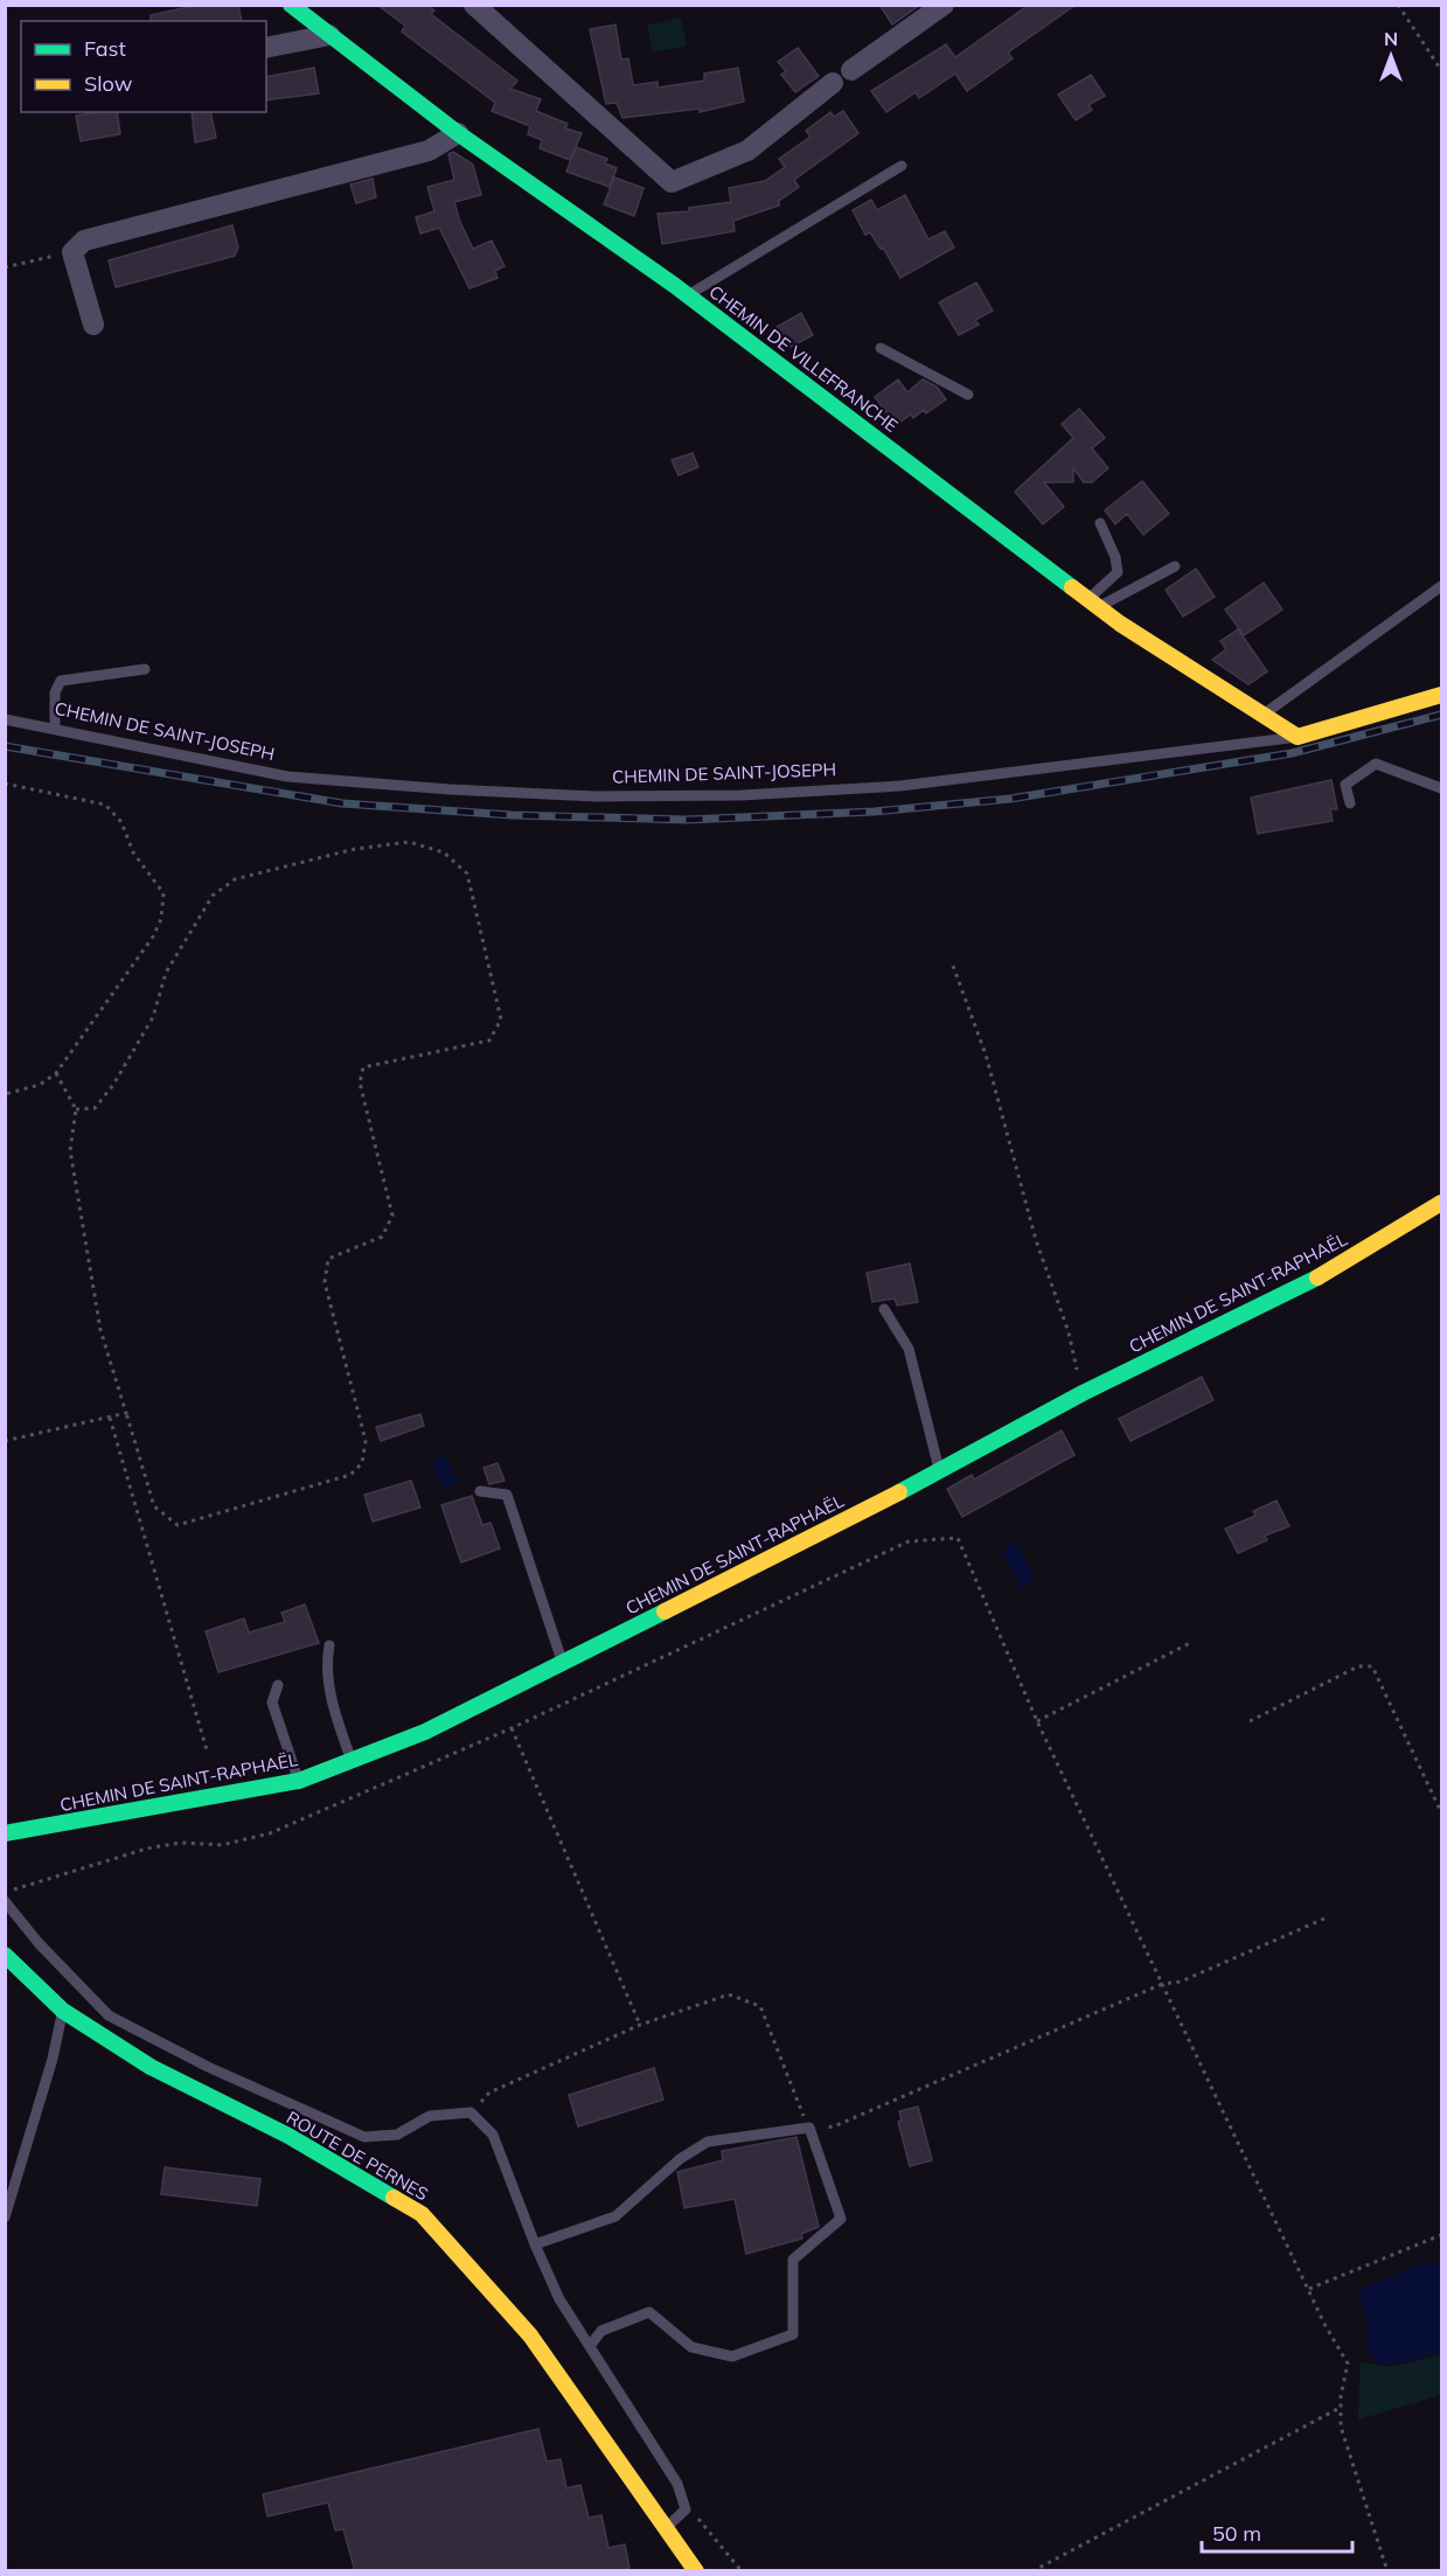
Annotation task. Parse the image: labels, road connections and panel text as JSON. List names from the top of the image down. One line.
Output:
{"streets":{"street":["CHEMIN DE VILLEFRANCHE","CHEMIN DE SAINT-JOSEPH","CHEMIN DE SAINT-RAPHAËL","ROUTE DE PERNES"]},"crossings":[["CHEMIN DE VILLEFRANCHE","CHEMIN DE SAINT-JOSEPH"]],"legend":["Fast","Slow"],"scale_bar":"50 m","north":"top"}
